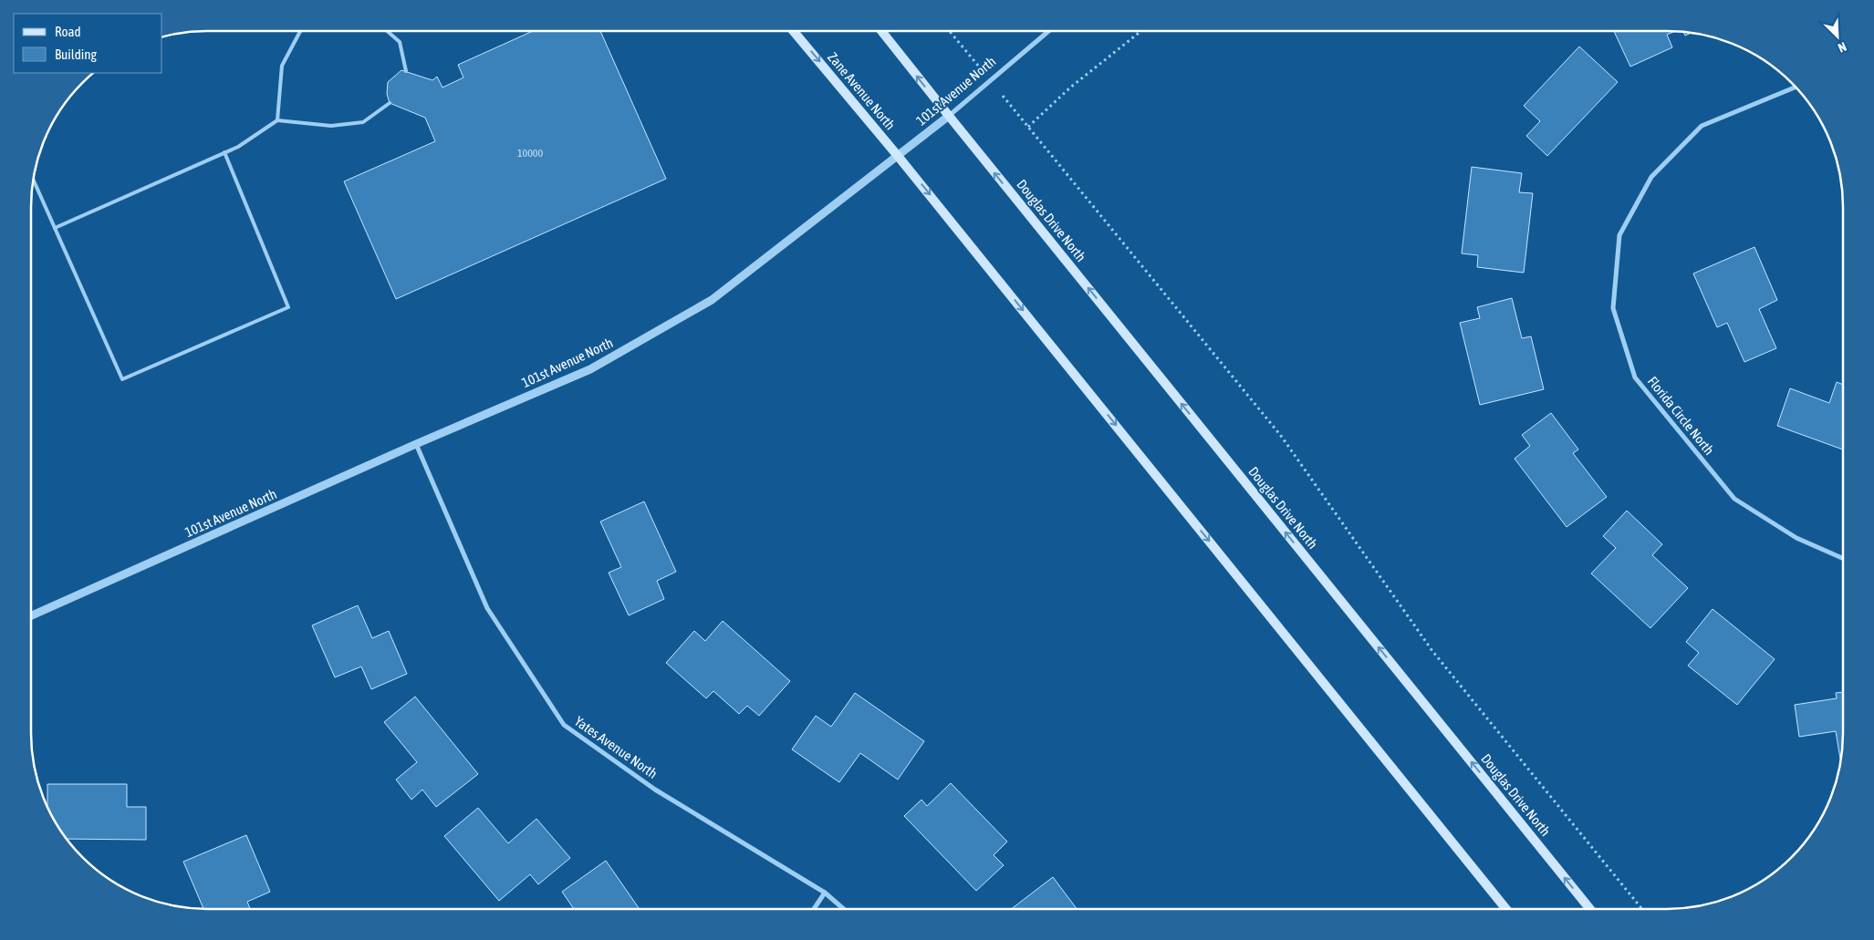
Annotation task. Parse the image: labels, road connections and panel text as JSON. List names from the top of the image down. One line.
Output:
{"streets":{"main road":["Zane Avenue North","Douglas Drive North"],"street":["101st Avenue North","Florida Circle North","Yates Avenue North"]},"crossings":[["Zane Avenue North","101st Avenue North"],["101st Avenue North","Douglas Drive North"],["101st Avenue North","Yates Avenue North"]],"house_numbers":["10000"],"legend":["Road","Building"],"north":"bottom right"}
